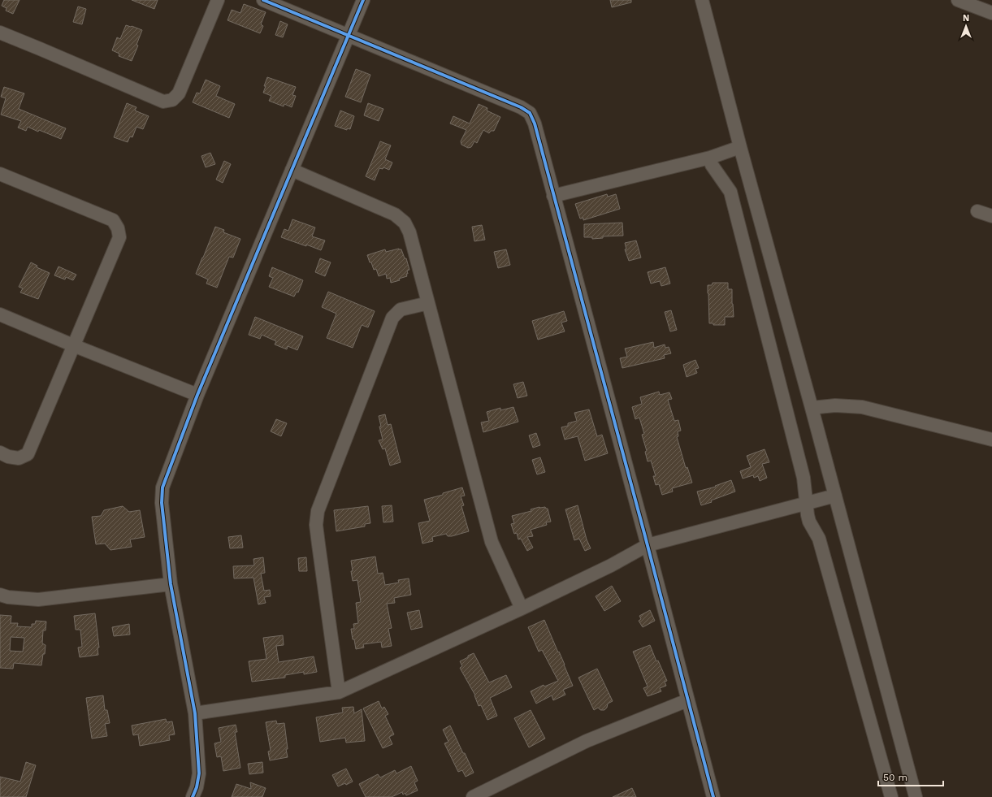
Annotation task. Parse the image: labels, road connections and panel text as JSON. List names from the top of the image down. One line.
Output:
{"scale_bar":"50 m","north":"top"}
